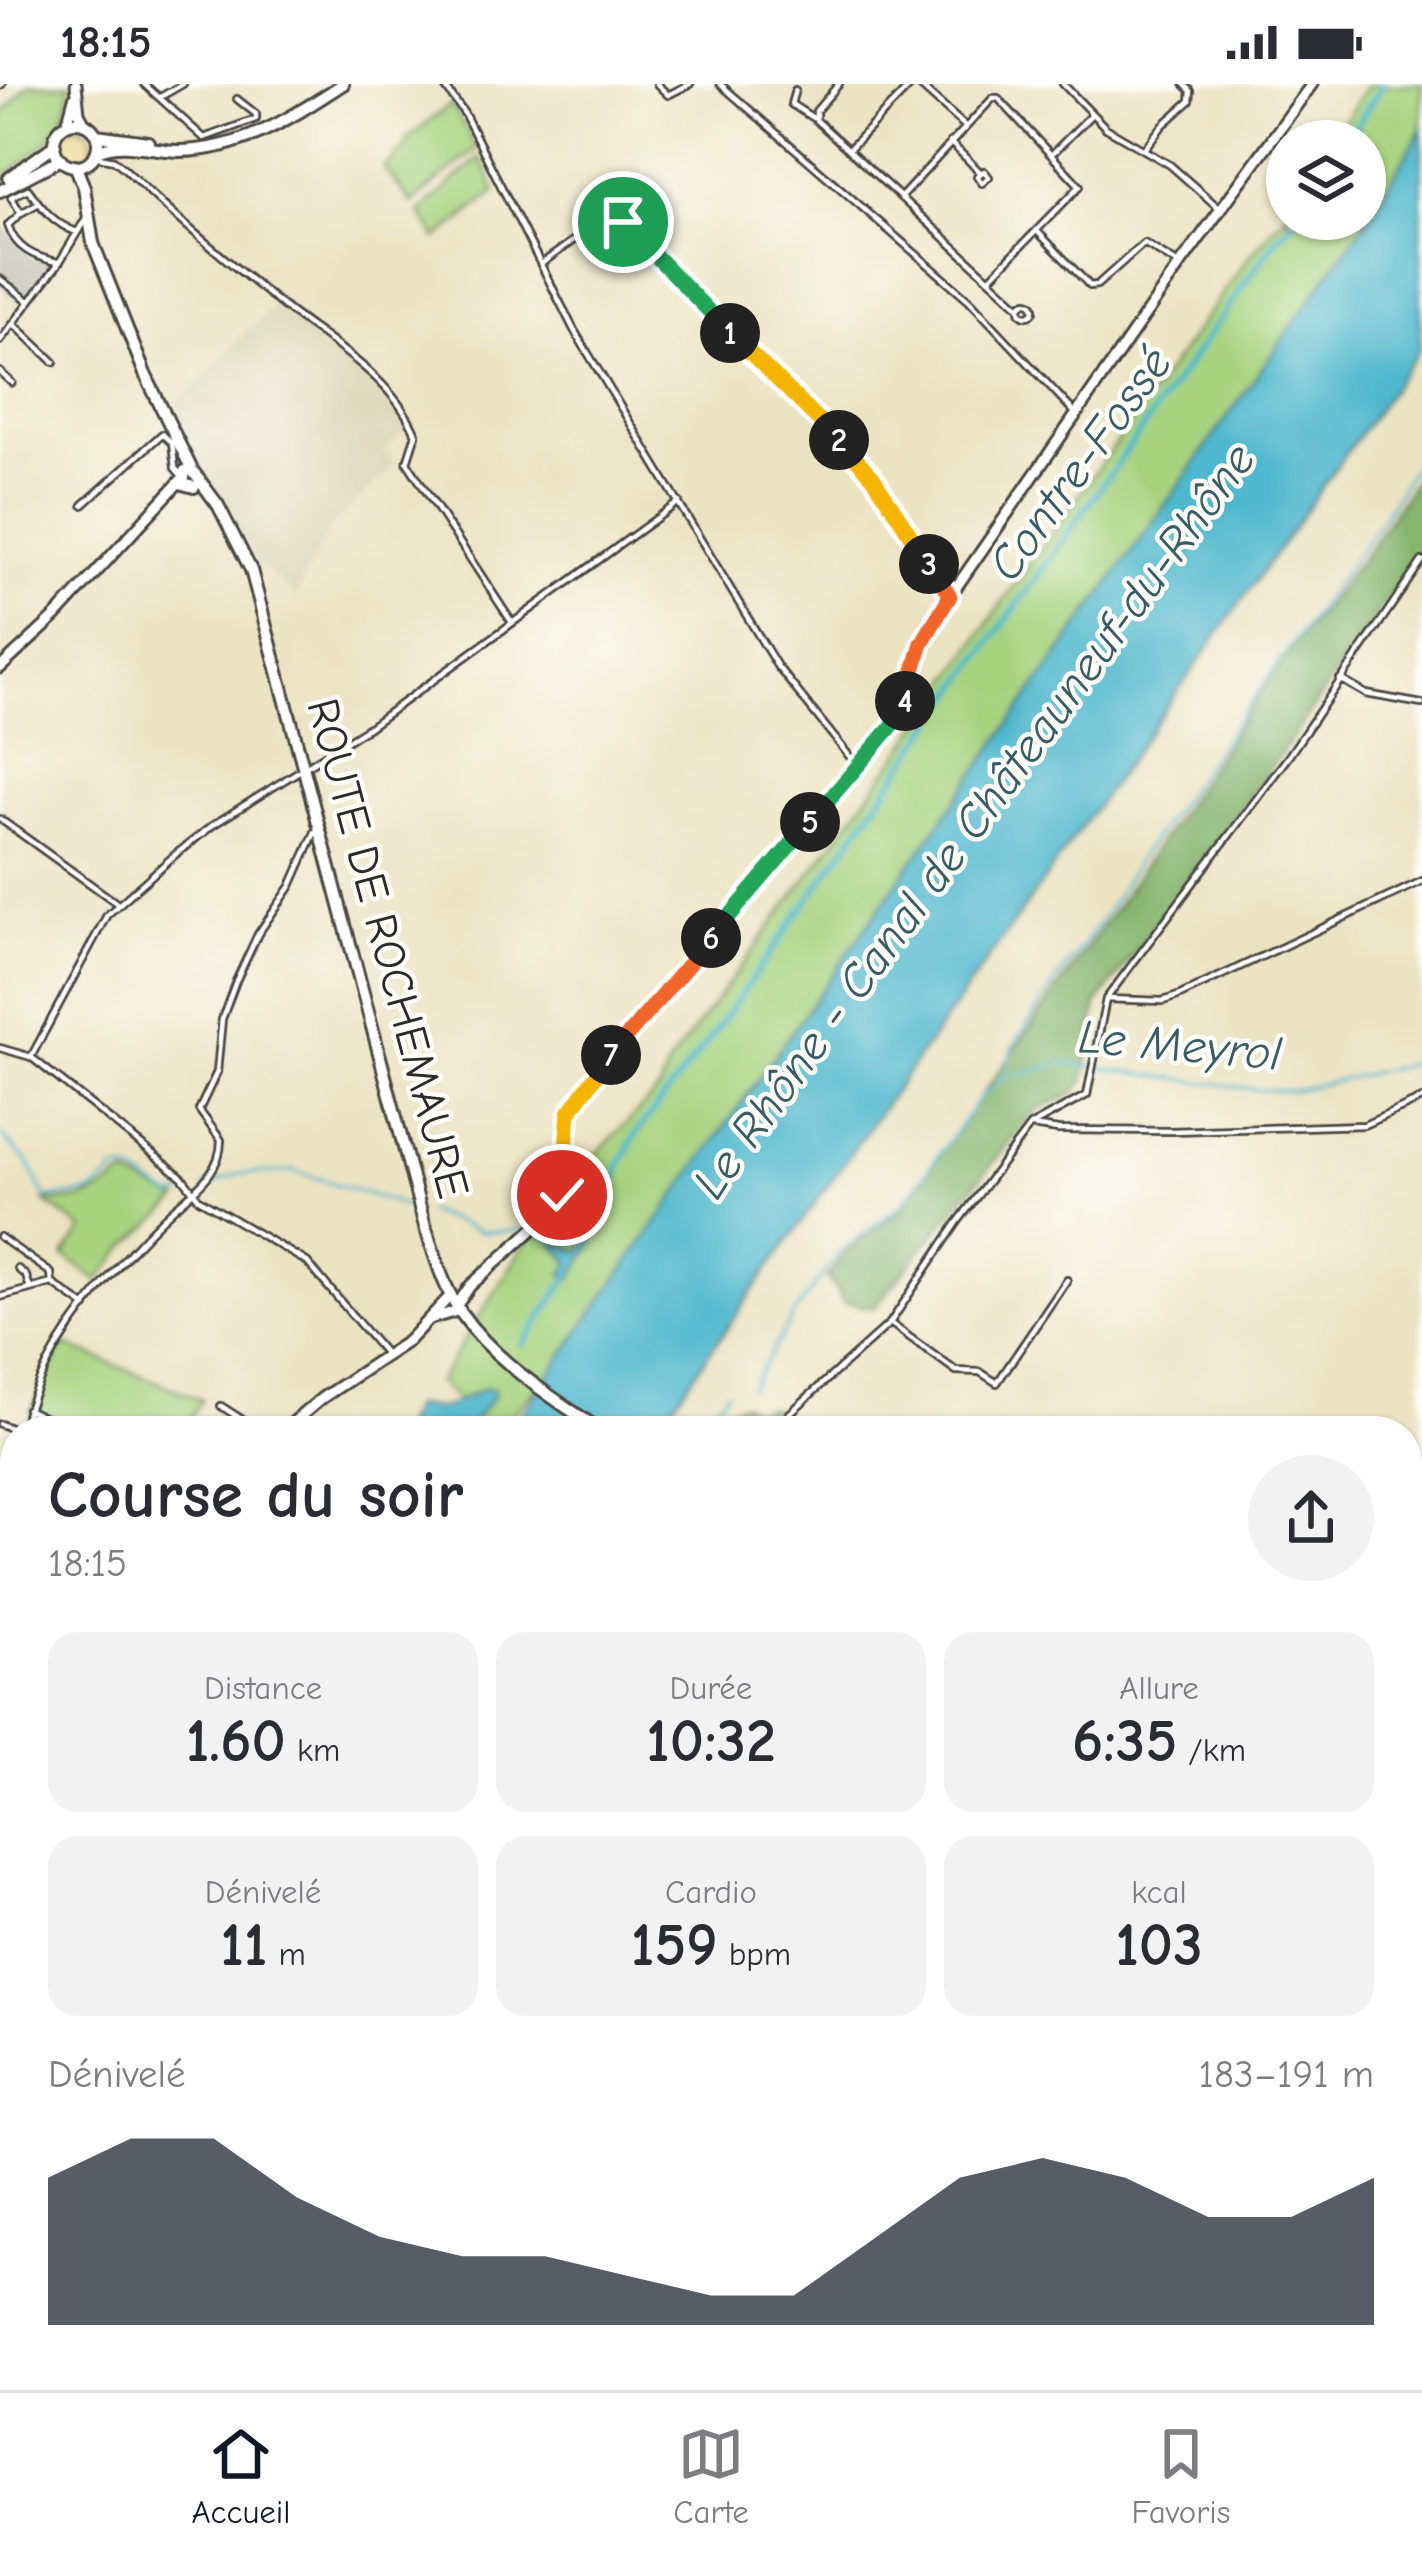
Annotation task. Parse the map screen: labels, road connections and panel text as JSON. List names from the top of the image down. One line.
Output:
{"streets":{"main road":["ROUTE DE ROCHEMAURE"]},"water":["Contre-Fossé","Le Rhône - Canal de Châteauneuf-du-Rhône","Le Meyrol"],"page":{"status":"18:15","pins":["1","2","3","4","5","6","7"],"heading":["Course du soir","18:15"],"stats":[["Distance","1.60 km"],["Durée","10:32"],["Allure","6:35 /km"],["Dénivelé","11 m"],["Cardio","159 bpm"],["kcal","103"]],"chart":["Dénivelé","183–191 m"],"tabs":["Accueil","Carte","Favoris"]}}
